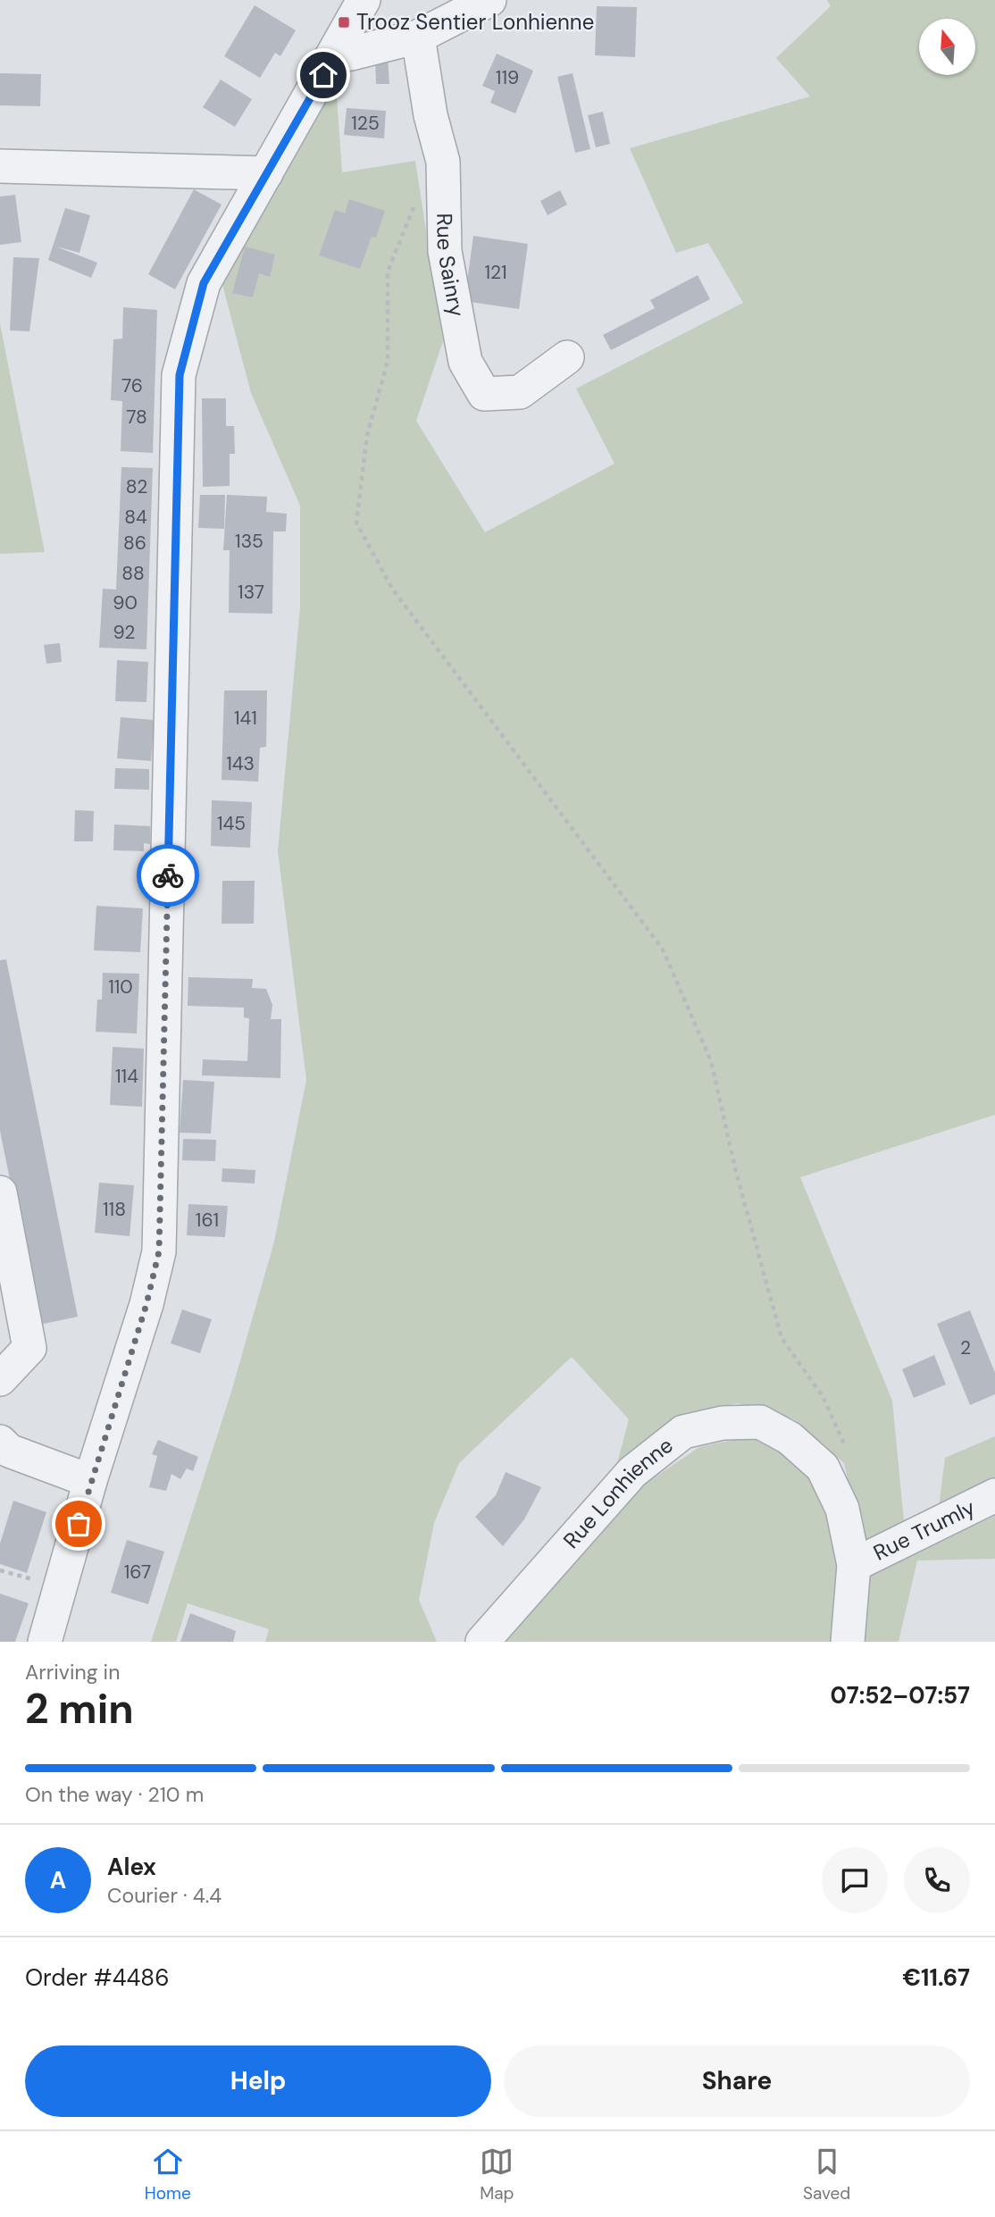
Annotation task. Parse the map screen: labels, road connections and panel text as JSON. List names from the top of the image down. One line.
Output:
{"streets":{"street":["Rue Sainry","Rue Lonhienne","Rue Trumly"]},"crossings":[["Rue Lonhienne","Rue Trumly"]],"places":{"transit":["Trooz Sentier Lonhienne"]},"house_numbers":["119","125","121","76","78","82","84","135","86","88","137","90","92","141","143","145","110","114","118","161","2","167"],"north":"top","page":{"heading":["2 min","Arriving in","07:52–07:57"],"panel":["Alex","Courier · 4.4","Order #4486","€11.67"],"bar":"On the way · 210 m","round":"A","buttons":["Help","Share"],"tabs":["Home","Map","Saved"]}}
